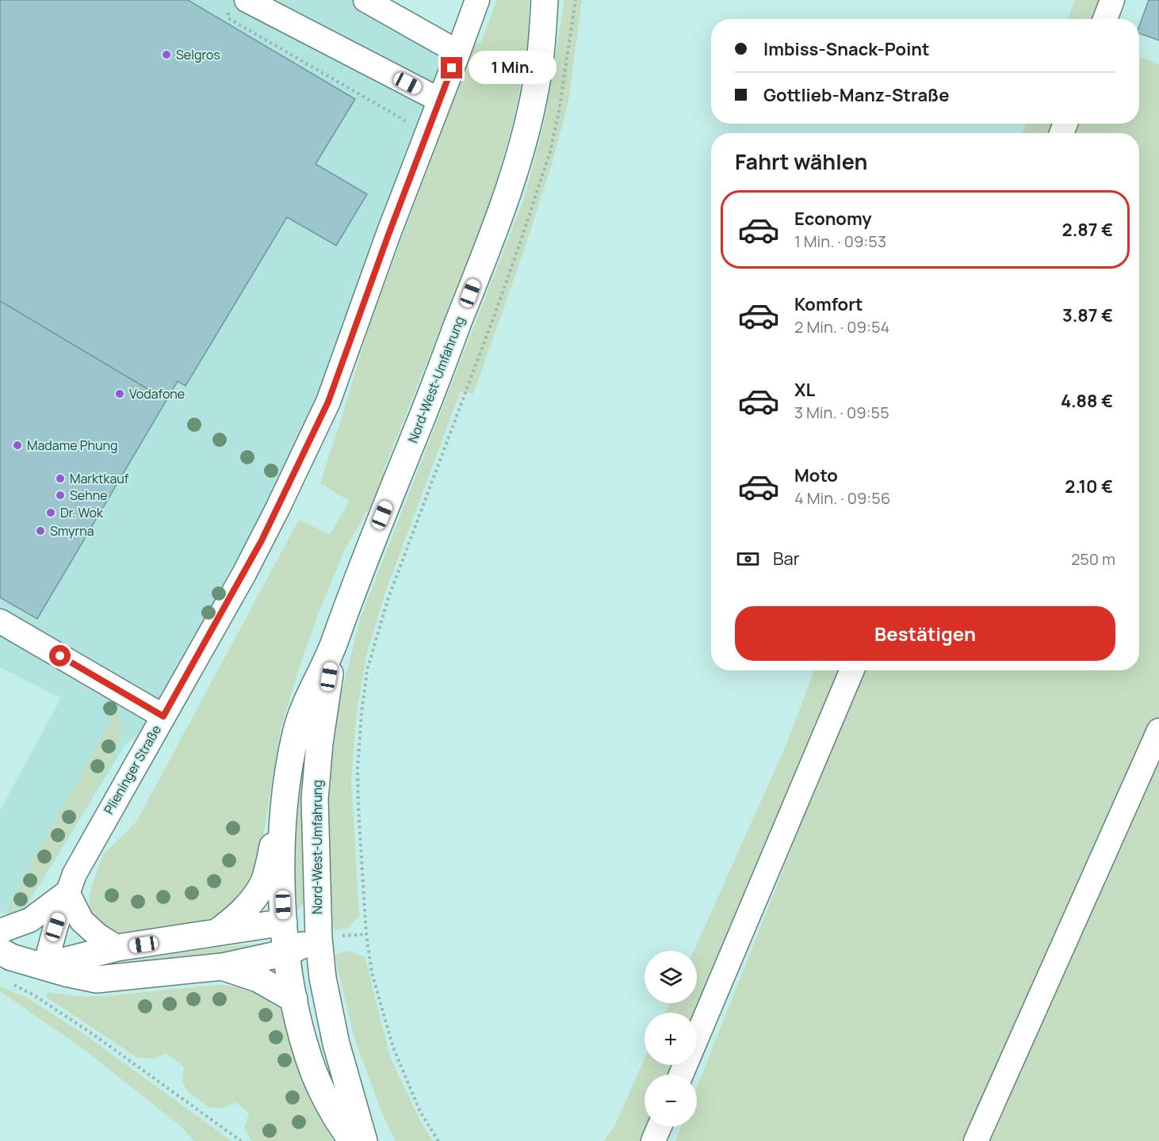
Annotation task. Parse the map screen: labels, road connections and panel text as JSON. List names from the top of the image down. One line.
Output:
{"streets":{"main road":["Nord-West-Umfahrung"],"street":["Plieninger Straße"]},"places":["Selgros","Vodafone","Madame Phung","Marktkauf","Sehne","Dr. Wok","Smyrna"],"page":{"banner":["Imbiss-Snack-Point","Gottlieb-Manz-Straße"],"bubble":"1 Min.","heading":"Fahrt wählen","list":[{"name":"Economy","note":"1 Min. · 09:53","value":"2.87 €"},{"name":"Komfort","note":"2 Min. · 09:54","value":"3.87 €"},{"name":"XL","note":"3 Min. · 09:55","value":"4.88 €"},{"name":"Moto","note":"4 Min. · 09:56","value":"2.10 €"}],"pay":["Bar","250 m"],"buttons":"Bestätigen","map_buttons":["+","−"]}}
